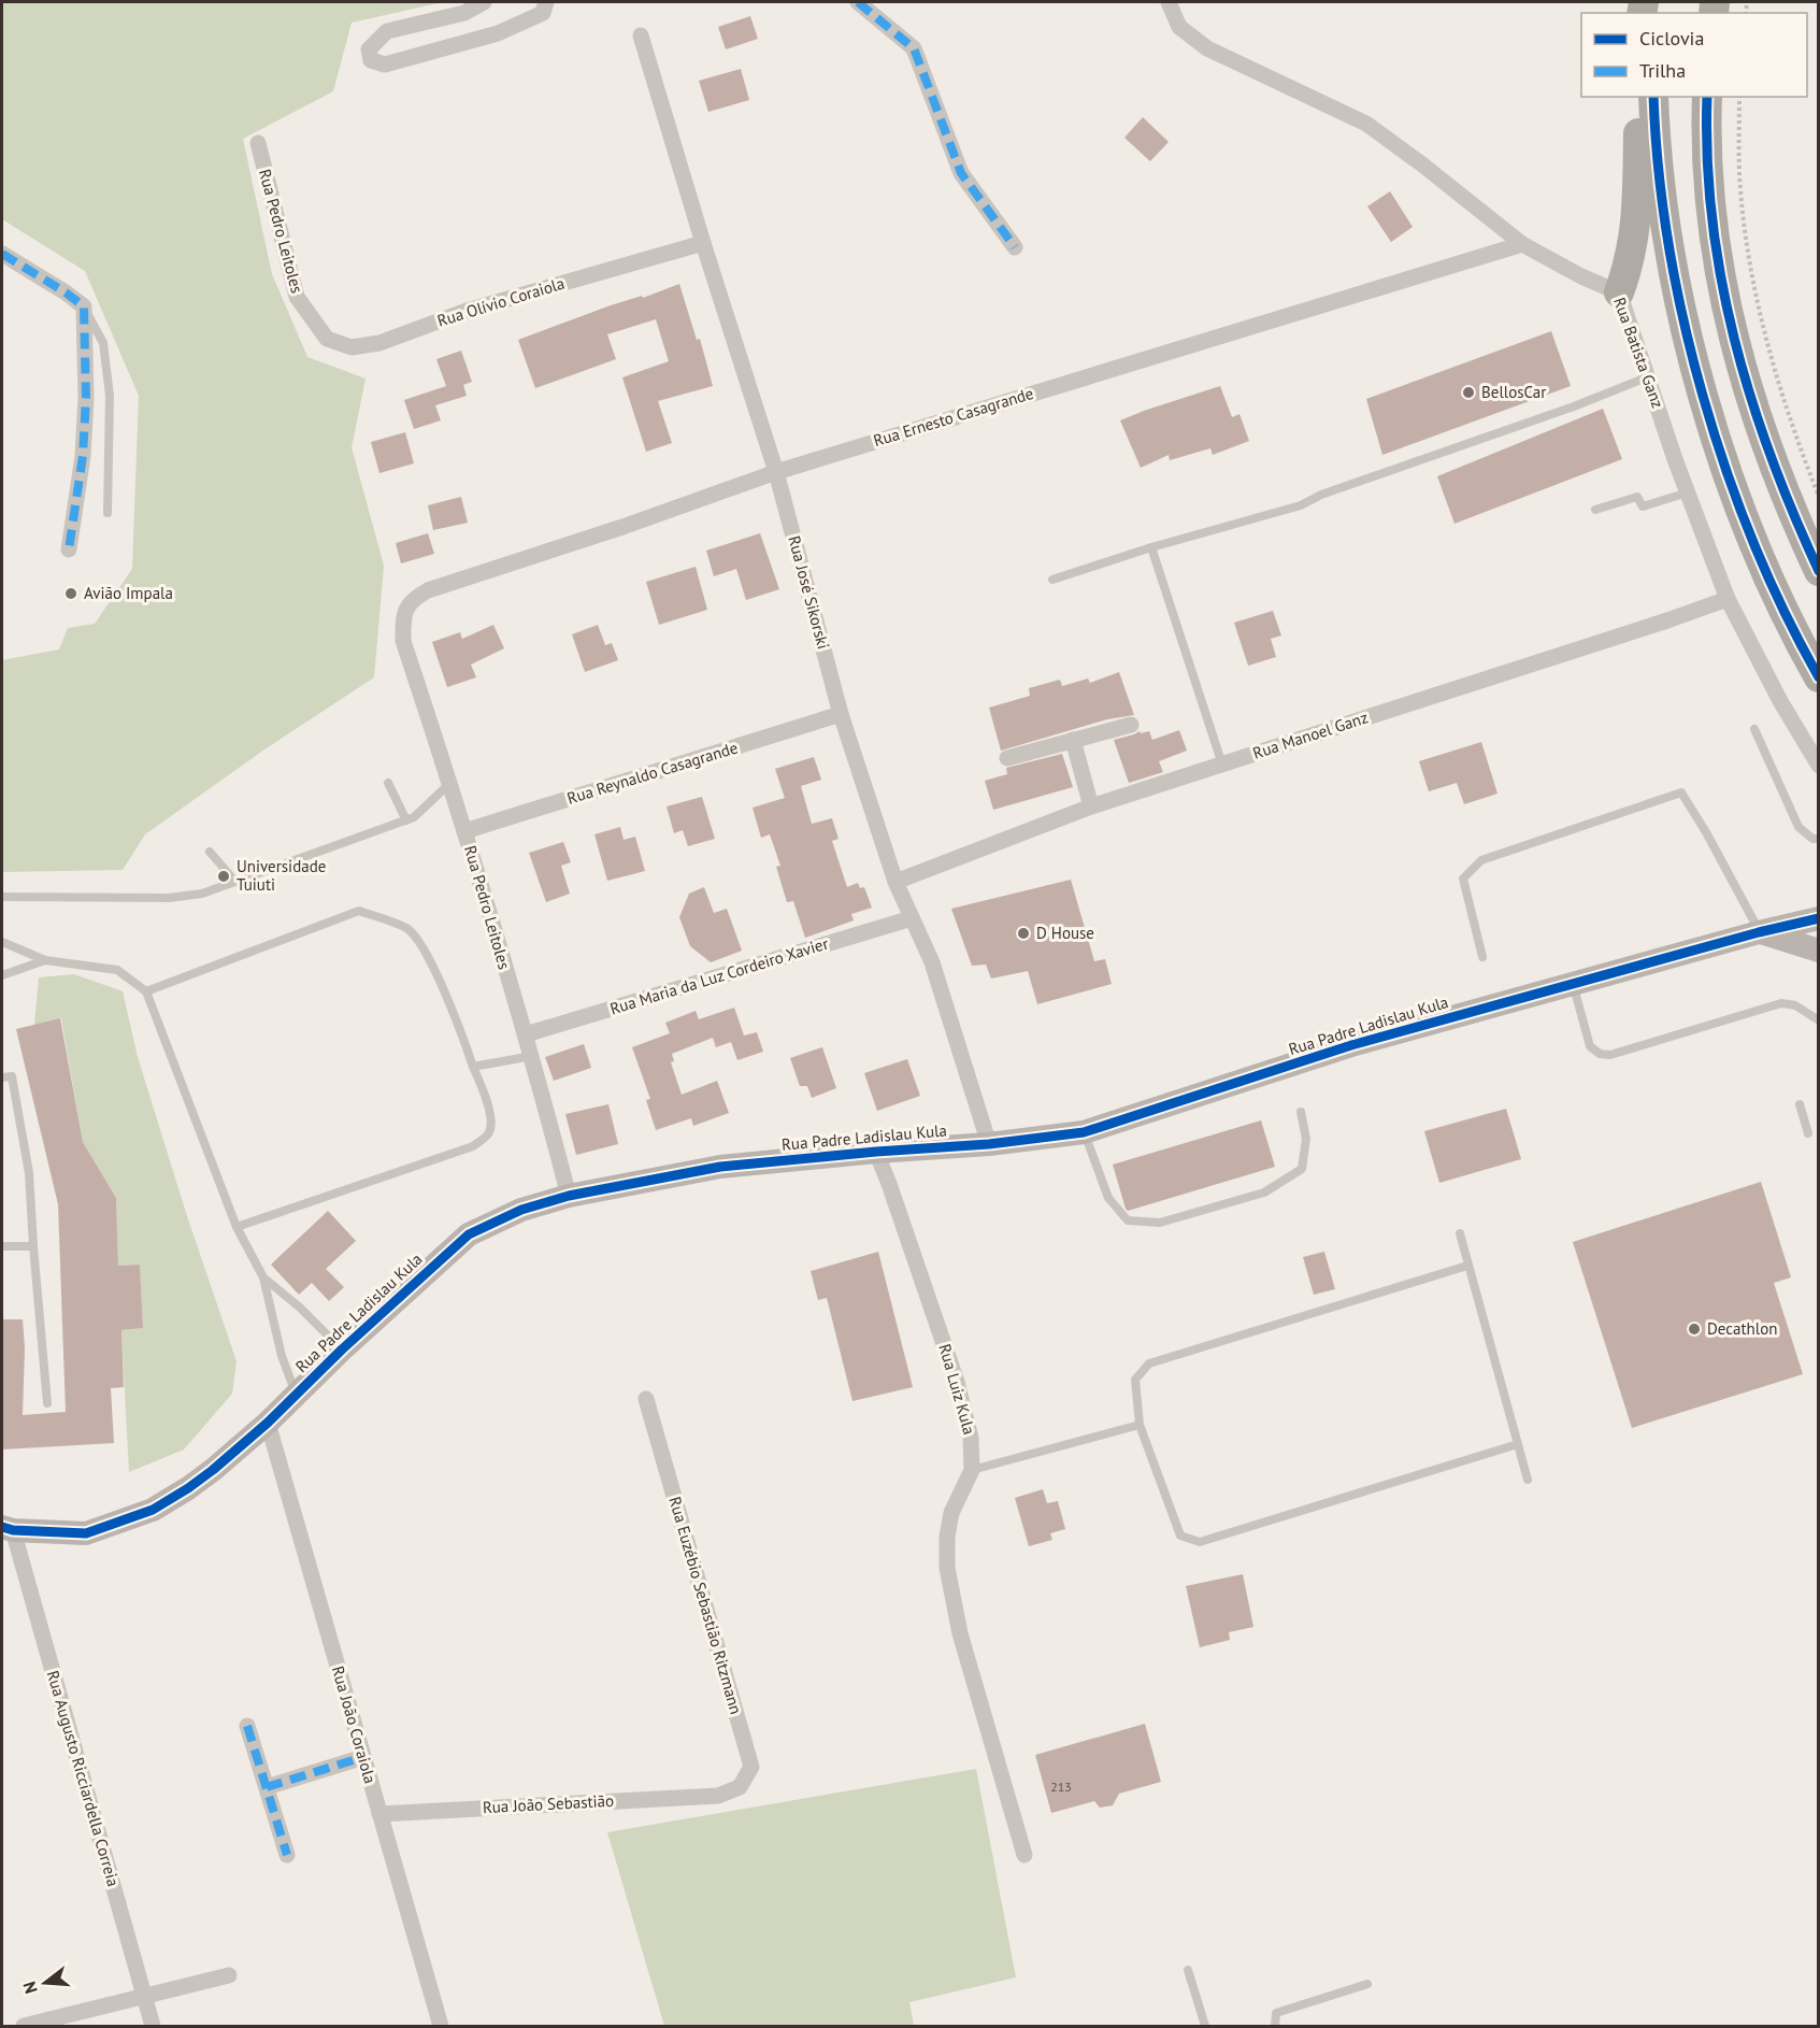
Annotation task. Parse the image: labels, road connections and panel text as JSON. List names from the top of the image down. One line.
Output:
{"streets":{"street":["Rua Pedro Leitoles","Rua Olívio Coraiola","Rua Batista Ganz","Rua Ernesto Casagrande","Rua José Sikorski","Rua Manoel Ganz","Rua Reynaldo Casagrande","Rua Maria da Luz Cordeiro Xavier","Rua Padre Ladislau Kula","Rua Luiz Kula","Rua Euzébio Sebastião Ritzmann","Rua João Coraiola","Rua Augusto Ricciardella Correia","Rua João Sebastião"]},"crossings":[["Rua Pedro Leitoles","Rua Olívio Coraiola"],["Rua Pedro Leitoles","Rua Ernesto Casagrande"],["Rua Pedro Leitoles","Rua Reynaldo Casagrande"],["Rua Pedro Leitoles","Rua Maria da Luz Cordeiro Xavier"],["Rua Pedro Leitoles","Rua Padre Ladislau Kula"],["Rua Olívio Coraiola","Rua José Sikorski"],["Rua Batista Ganz","Rua Ernesto Casagrande"],["Rua Batista Ganz","Rua Manoel Ganz"],["Rua Ernesto Casagrande","Rua José Sikorski"],["Rua José Sikorski","Rua Manoel Ganz"],["Rua José Sikorski","Rua Reynaldo Casagrande"],["Rua José Sikorski","Rua Maria da Luz Cordeiro Xavier"],["Rua José Sikorski","Rua Padre Ladislau Kula"],["Rua Padre Ladislau Kula","Rua Luiz Kula"],["Rua Padre Ladislau Kula","Rua João Coraiola"],["Rua Padre Ladislau Kula","Rua Augusto Ricciardella Correia"],["Rua Euzébio Sebastião Ritzmann","Rua João Sebastião"],["Rua João Coraiola","Rua João Sebastião"]],"places":["BellosCar","Avião Impala","Universidade Tuiuti","D House","Decathlon"],"house_numbers":["213"],"legend":["Ciclovia","Trilha"],"north":"left"}
